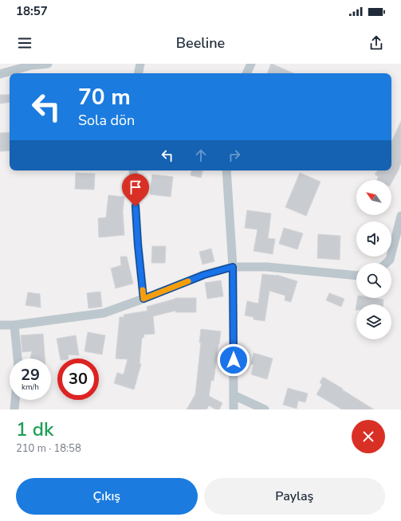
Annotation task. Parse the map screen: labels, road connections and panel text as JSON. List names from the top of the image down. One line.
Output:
{"north":"top left","page":{"status":"18:57","header":"Beeline","turn":["70 m","Sola dön"],"speed":"29 km/h","limit":"30","heading":["1 dk","210 m · 18:58"],"buttons":["Çıkış","Paylaş"]}}
